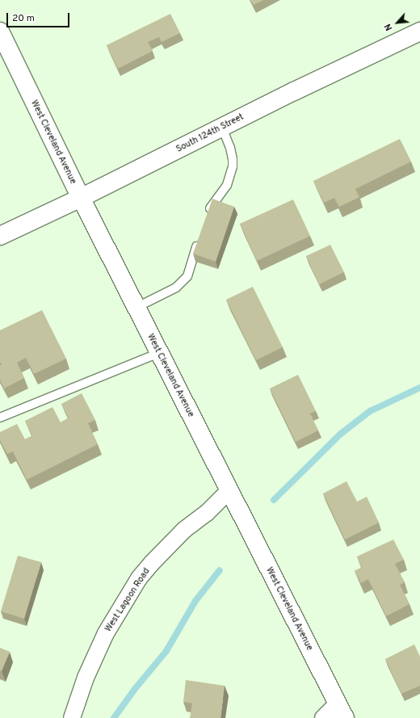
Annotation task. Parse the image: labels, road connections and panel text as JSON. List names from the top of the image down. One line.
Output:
{"streets":{"main road":["South 124th Street","West Cleveland Avenue"],"street":["West Lagoon Road"]},"crossings":[["South 124th Street","West Cleveland Avenue"],["West Cleveland Avenue","West Lagoon Road"]],"scale_bar":"20 m","north":"bottom left"}
